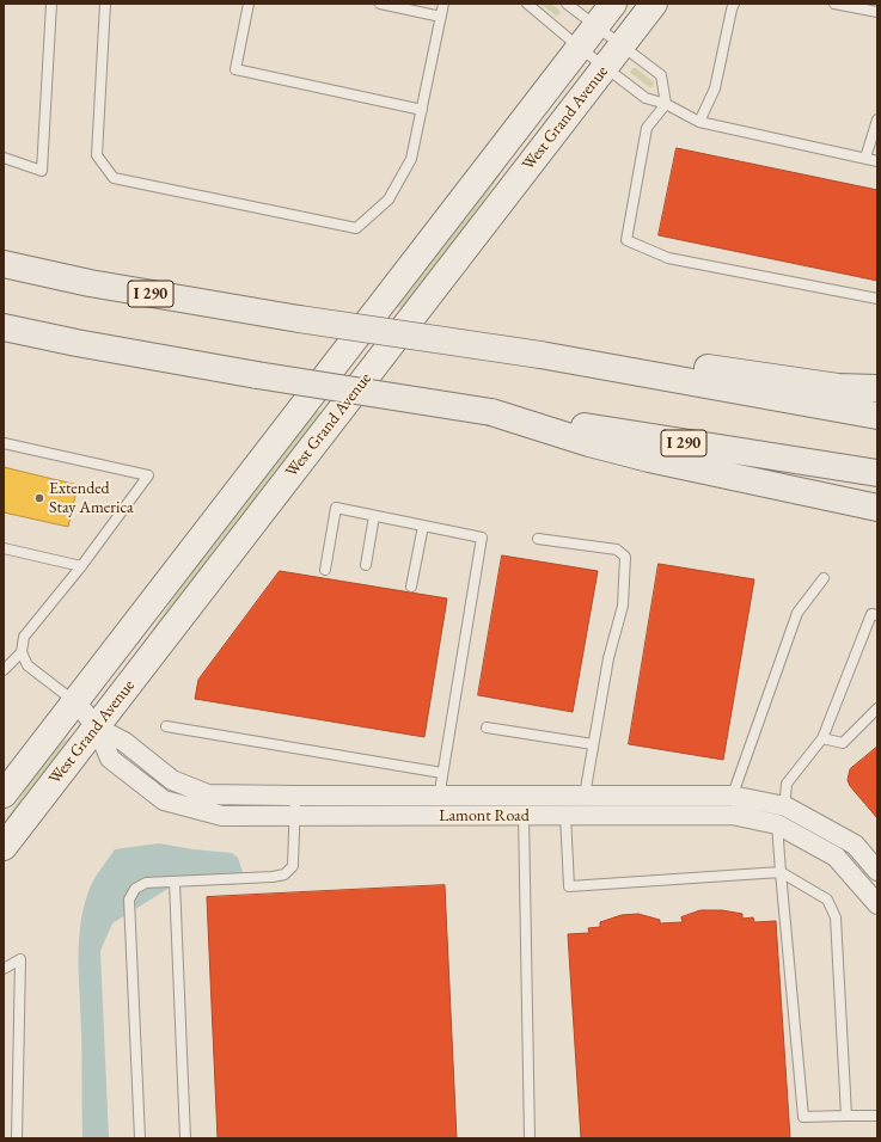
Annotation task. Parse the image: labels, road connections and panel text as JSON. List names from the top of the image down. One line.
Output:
{"streets":{"highway":["I 290"],"main road":["West Grand Avenue"],"street":["Lamont Road"]},"crossings":[["West Grand Avenue","Lamont Road"]],"places":["Extended Stay America"]}
